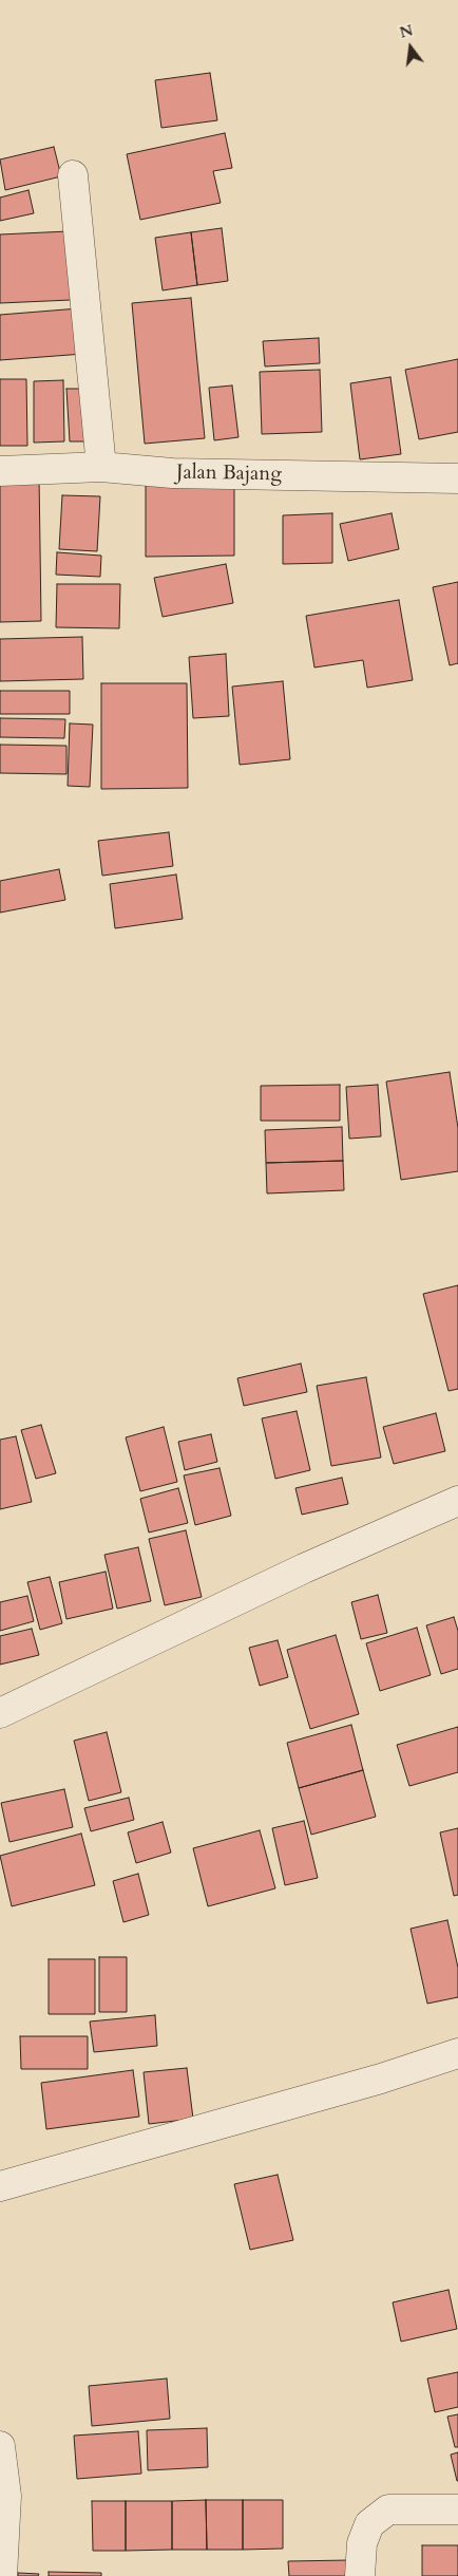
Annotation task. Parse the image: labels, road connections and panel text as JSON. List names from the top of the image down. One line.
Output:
{"streets":{"street":["Jalan Bajang"]},"north":"top"}
